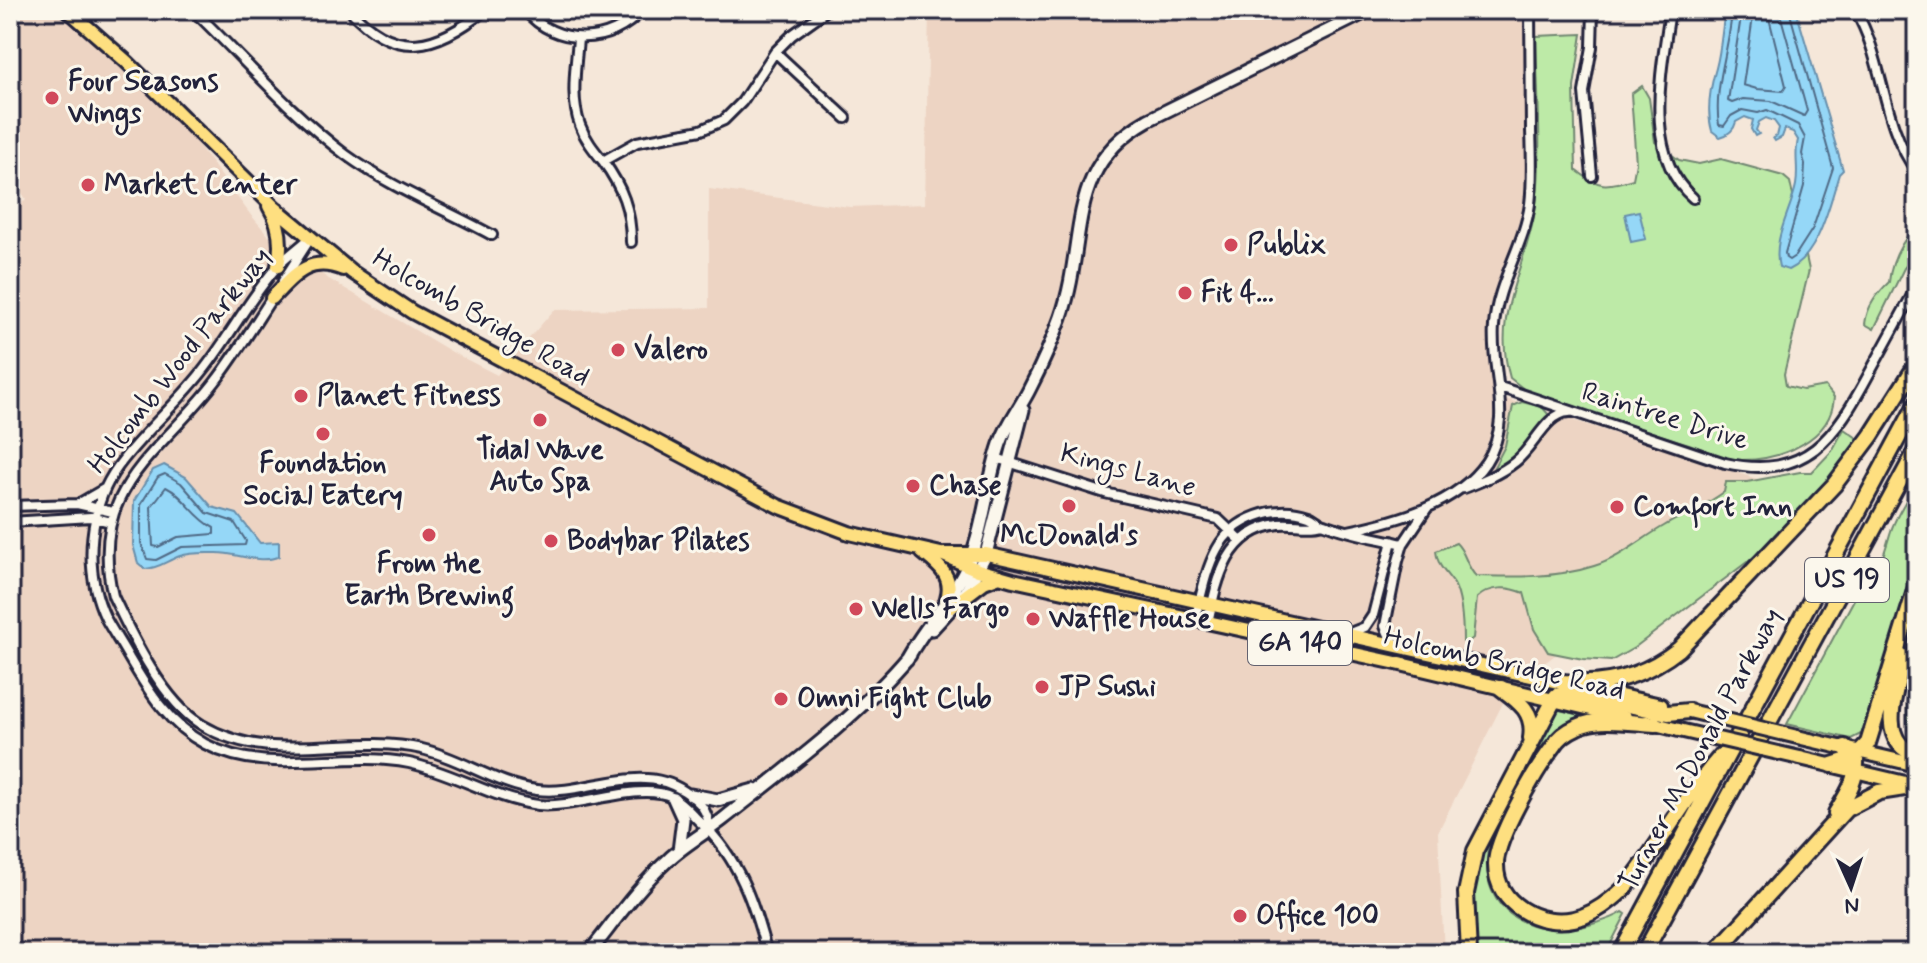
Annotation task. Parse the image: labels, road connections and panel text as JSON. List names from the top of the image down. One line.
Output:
{"streets":{"highway":["US 19","Turner McDonald Parkway"],"main road":["Holcomb Bridge Road","GA 140"],"street":["Holcomb Wood Parkway","Raintree Drive","Kings Lane"]},"crossings":[["Holcomb Bridge Road","Holcomb Wood Parkway"]],"places":["Four Seasons Wings","Market Center","Publix","Fit 4...","Valero","Planet Fitness","Tidal Wave Auto Spa","Foundation Social Eatery","Chase","McDonald's","Comfort Inn","From the Earth Brewing","Bodybar Pilates","Wells Fargo","Waffle House","JP Sushi","Omni Fight Club","Office 100"],"north":"bottom"}
